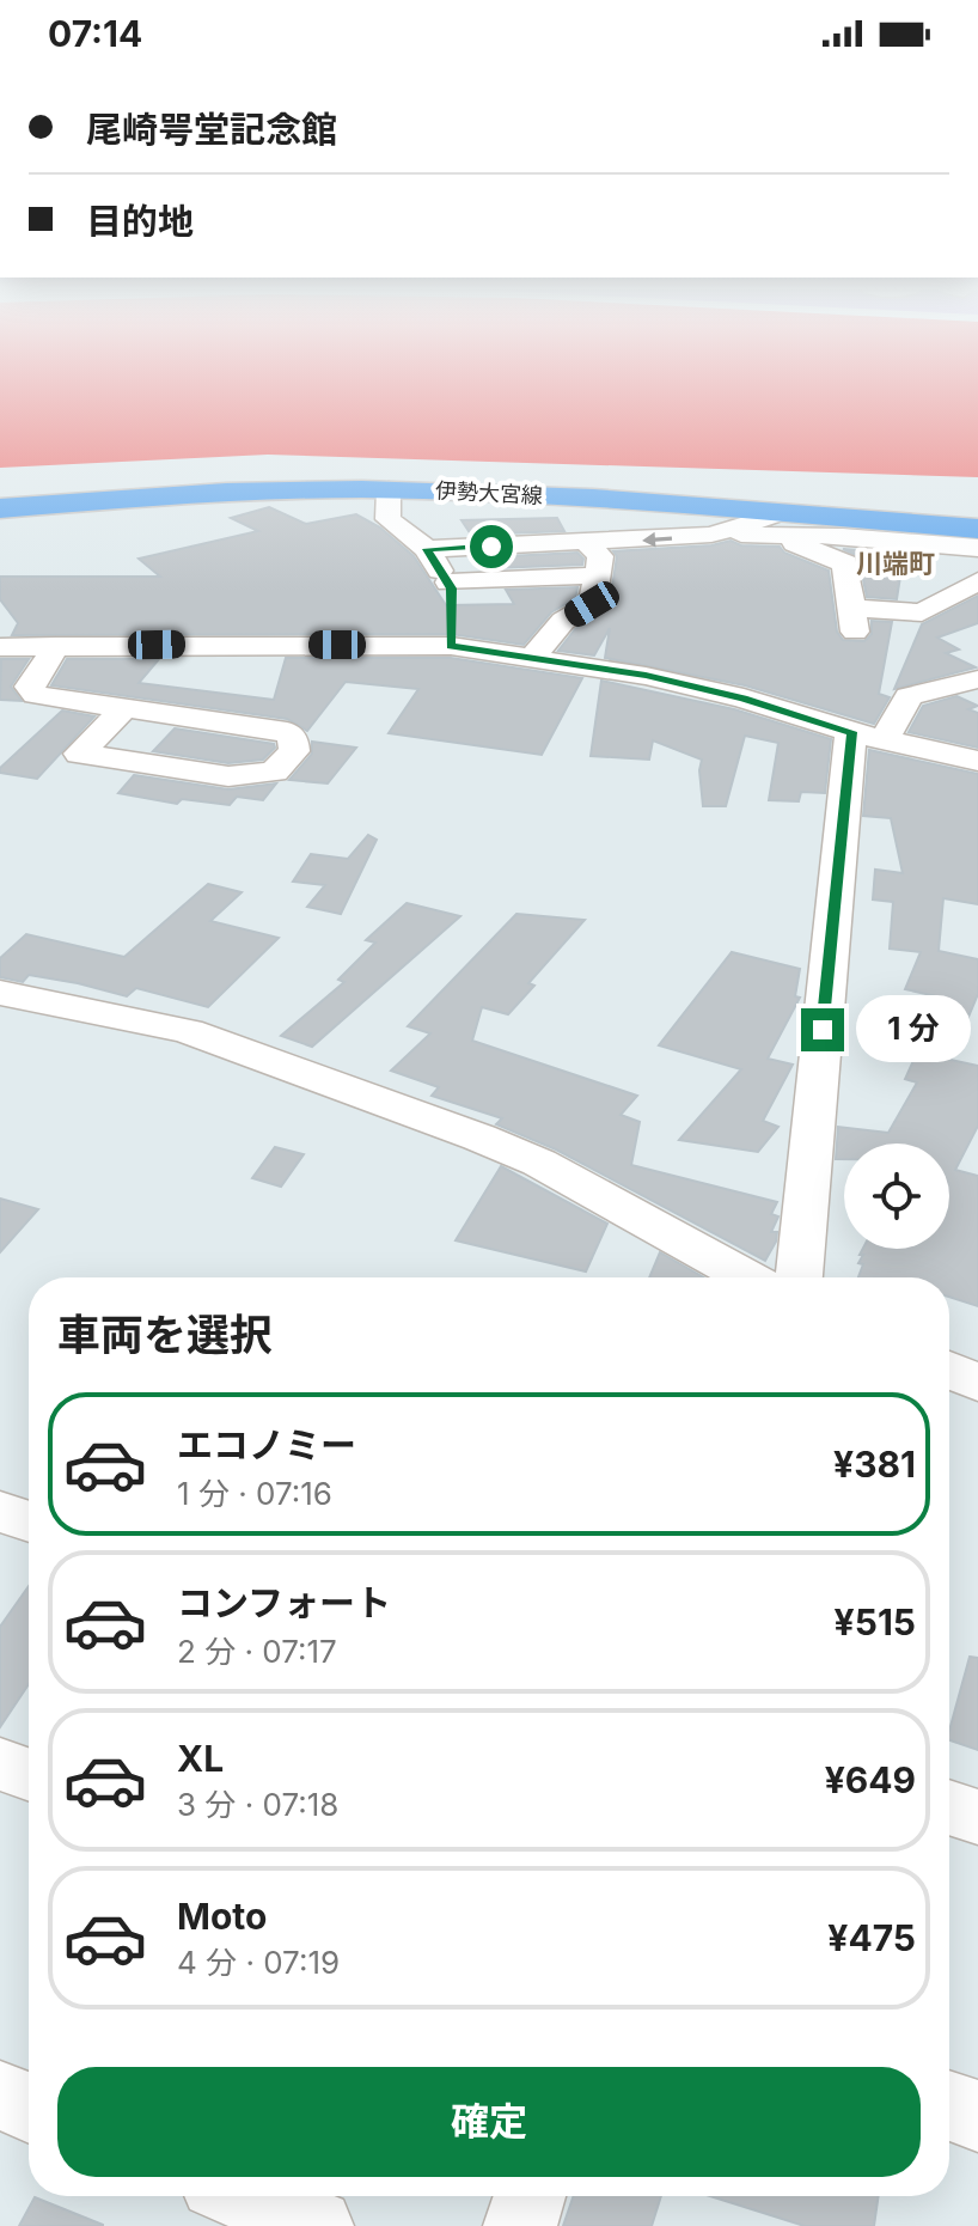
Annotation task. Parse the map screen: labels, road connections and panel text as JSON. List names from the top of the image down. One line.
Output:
{"streets":{"main road":["伊勢大宮線"]},"districts":["川端町"],"page":{"status":"07:14","banner":["尾崎咢堂記念館","目的地"],"bubble":"1 分","heading":"車両を選択","list":[{"name":"エコノミー","note":"1 分 · 07:16","value":"¥381"},{"name":"コンフォート","note":"2 分 · 07:17","value":"¥515"},{"name":"XL","note":"3 分 · 07:18","value":"¥649"},{"name":"Moto","note":"4 分 · 07:19","value":"¥475"}],"buttons":"確定"}}
